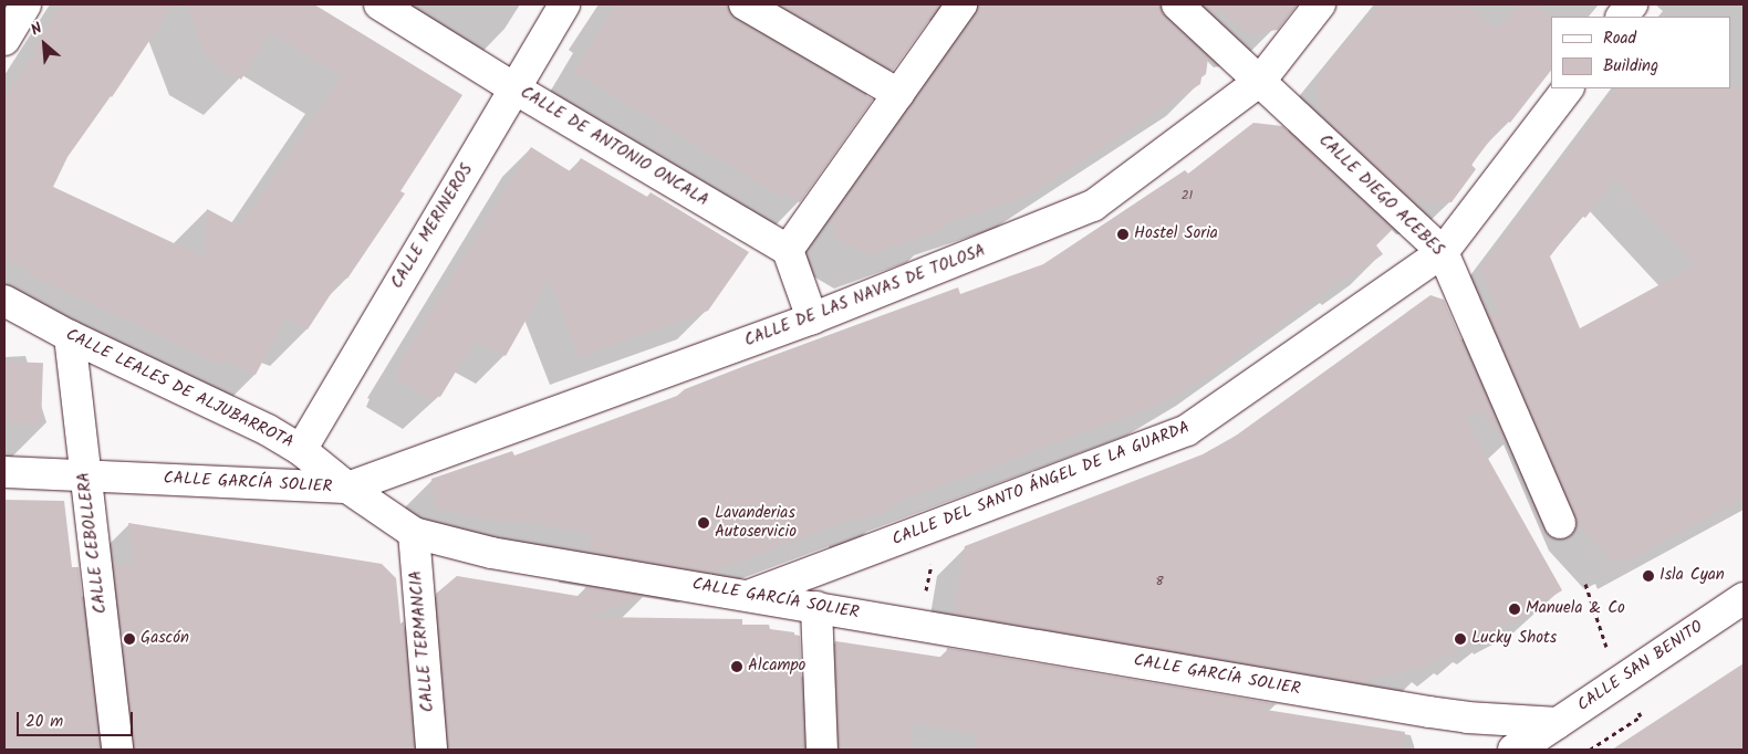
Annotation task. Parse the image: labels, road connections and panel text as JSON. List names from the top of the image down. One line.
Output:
{"streets":{"street":["CALLE DE ANTONIO ONCALA","CALLE DIEGO ACEBES","CALLE MERINEROS","CALLE DE LAS NAVAS DE TOLOSA","CALLE LEALES DE ALJUBARROTA","CALLE GARCÍA SOLIER","CALLE DEL SANTO ÁNGEL DE LA GUARDA","CALLE CEBOLLERA","CALLE TERMANCIA","CALLE SAN BENITO"]},"crossings":[["CALLE DE ANTONIO ONCALA","CALLE MERINEROS"],["CALLE DIEGO ACEBES","CALLE DE LAS NAVAS DE TOLOSA"],["CALLE DIEGO ACEBES","CALLE DEL SANTO ÁNGEL DE LA GUARDA"],["CALLE MERINEROS","CALLE LEALES DE ALJUBARROTA"],["CALLE DE LAS NAVAS DE TOLOSA","CALLE LEALES DE ALJUBARROTA"],["CALLE DE LAS NAVAS DE TOLOSA","CALLE GARCÍA SOLIER"],["CALLE LEALES DE ALJUBARROTA","CALLE GARCÍA SOLIER"],["CALLE LEALES DE ALJUBARROTA","CALLE CEBOLLERA"],["CALLE GARCÍA SOLIER","CALLE DEL SANTO ÁNGEL DE LA GUARDA"],["CALLE GARCÍA SOLIER","CALLE CEBOLLERA"],["CALLE GARCÍA SOLIER","CALLE TERMANCIA"],["CALLE GARCÍA SOLIER","CALLE SAN BENITO"]],"places":["Hostel Soria","Lavanderias Autoservicio","Isla Cyan","Manuela & Co","Gascón","Lucky Shots","Alcampo"],"house_numbers":["21","8"],"legend":["Road","Building"],"scale_bar":"20 m","north":"top left"}
